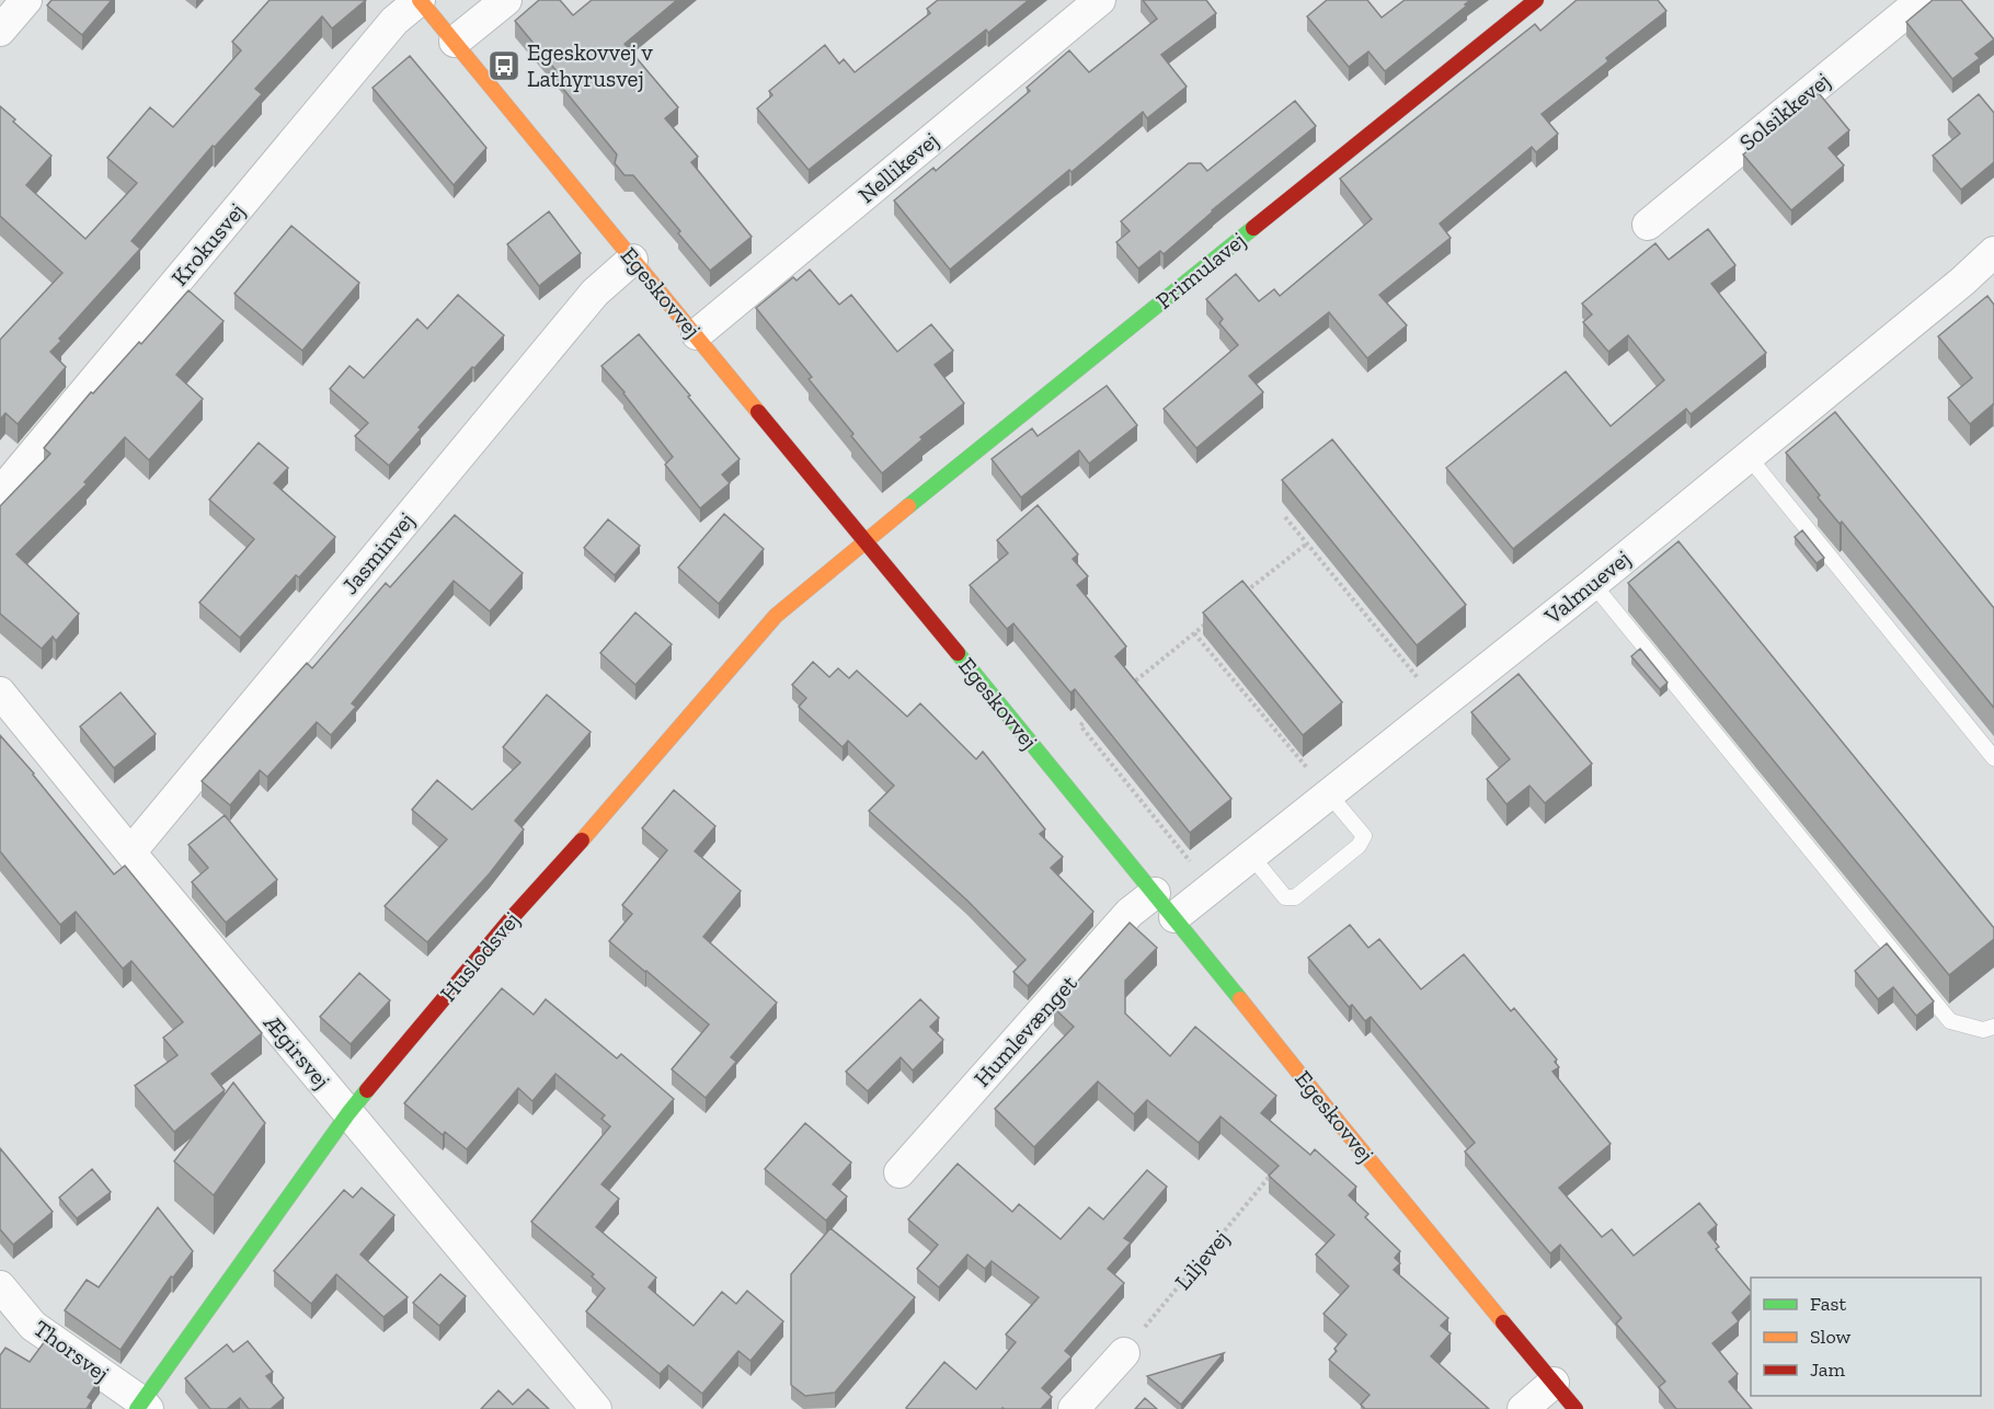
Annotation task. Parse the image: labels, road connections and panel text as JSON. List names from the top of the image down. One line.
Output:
{"streets":{"street":["Solsikkevej","Nellikevej","Krokusvej","Primulavej","Egeskovvej","Jasminvej","Valmuevej","Huslodsvej","Humlevænget","Ægirsvej","Thorsvej"],"path":["Liljevej"]},"crossings":[["Nellikevej","Egeskovvej"],["Krokusvej","Egeskovvej"],["Primulavej","Egeskovvej"],["Primulavej","Huslodsvej"],["Egeskovvej","Jasminvej"],["Egeskovvej","Valmuevej"],["Egeskovvej","Huslodsvej"],["Egeskovvej","Humlevænget"],["Jasminvej","Ægirsvej"],["Huslodsvej","Ægirsvej"],["Huslodsvej","Thorsvej"]],"places":{"bus stop":["Egeskovvej v Lathyrusvej"]},"legend":["Fast","Slow","Jam"]}
